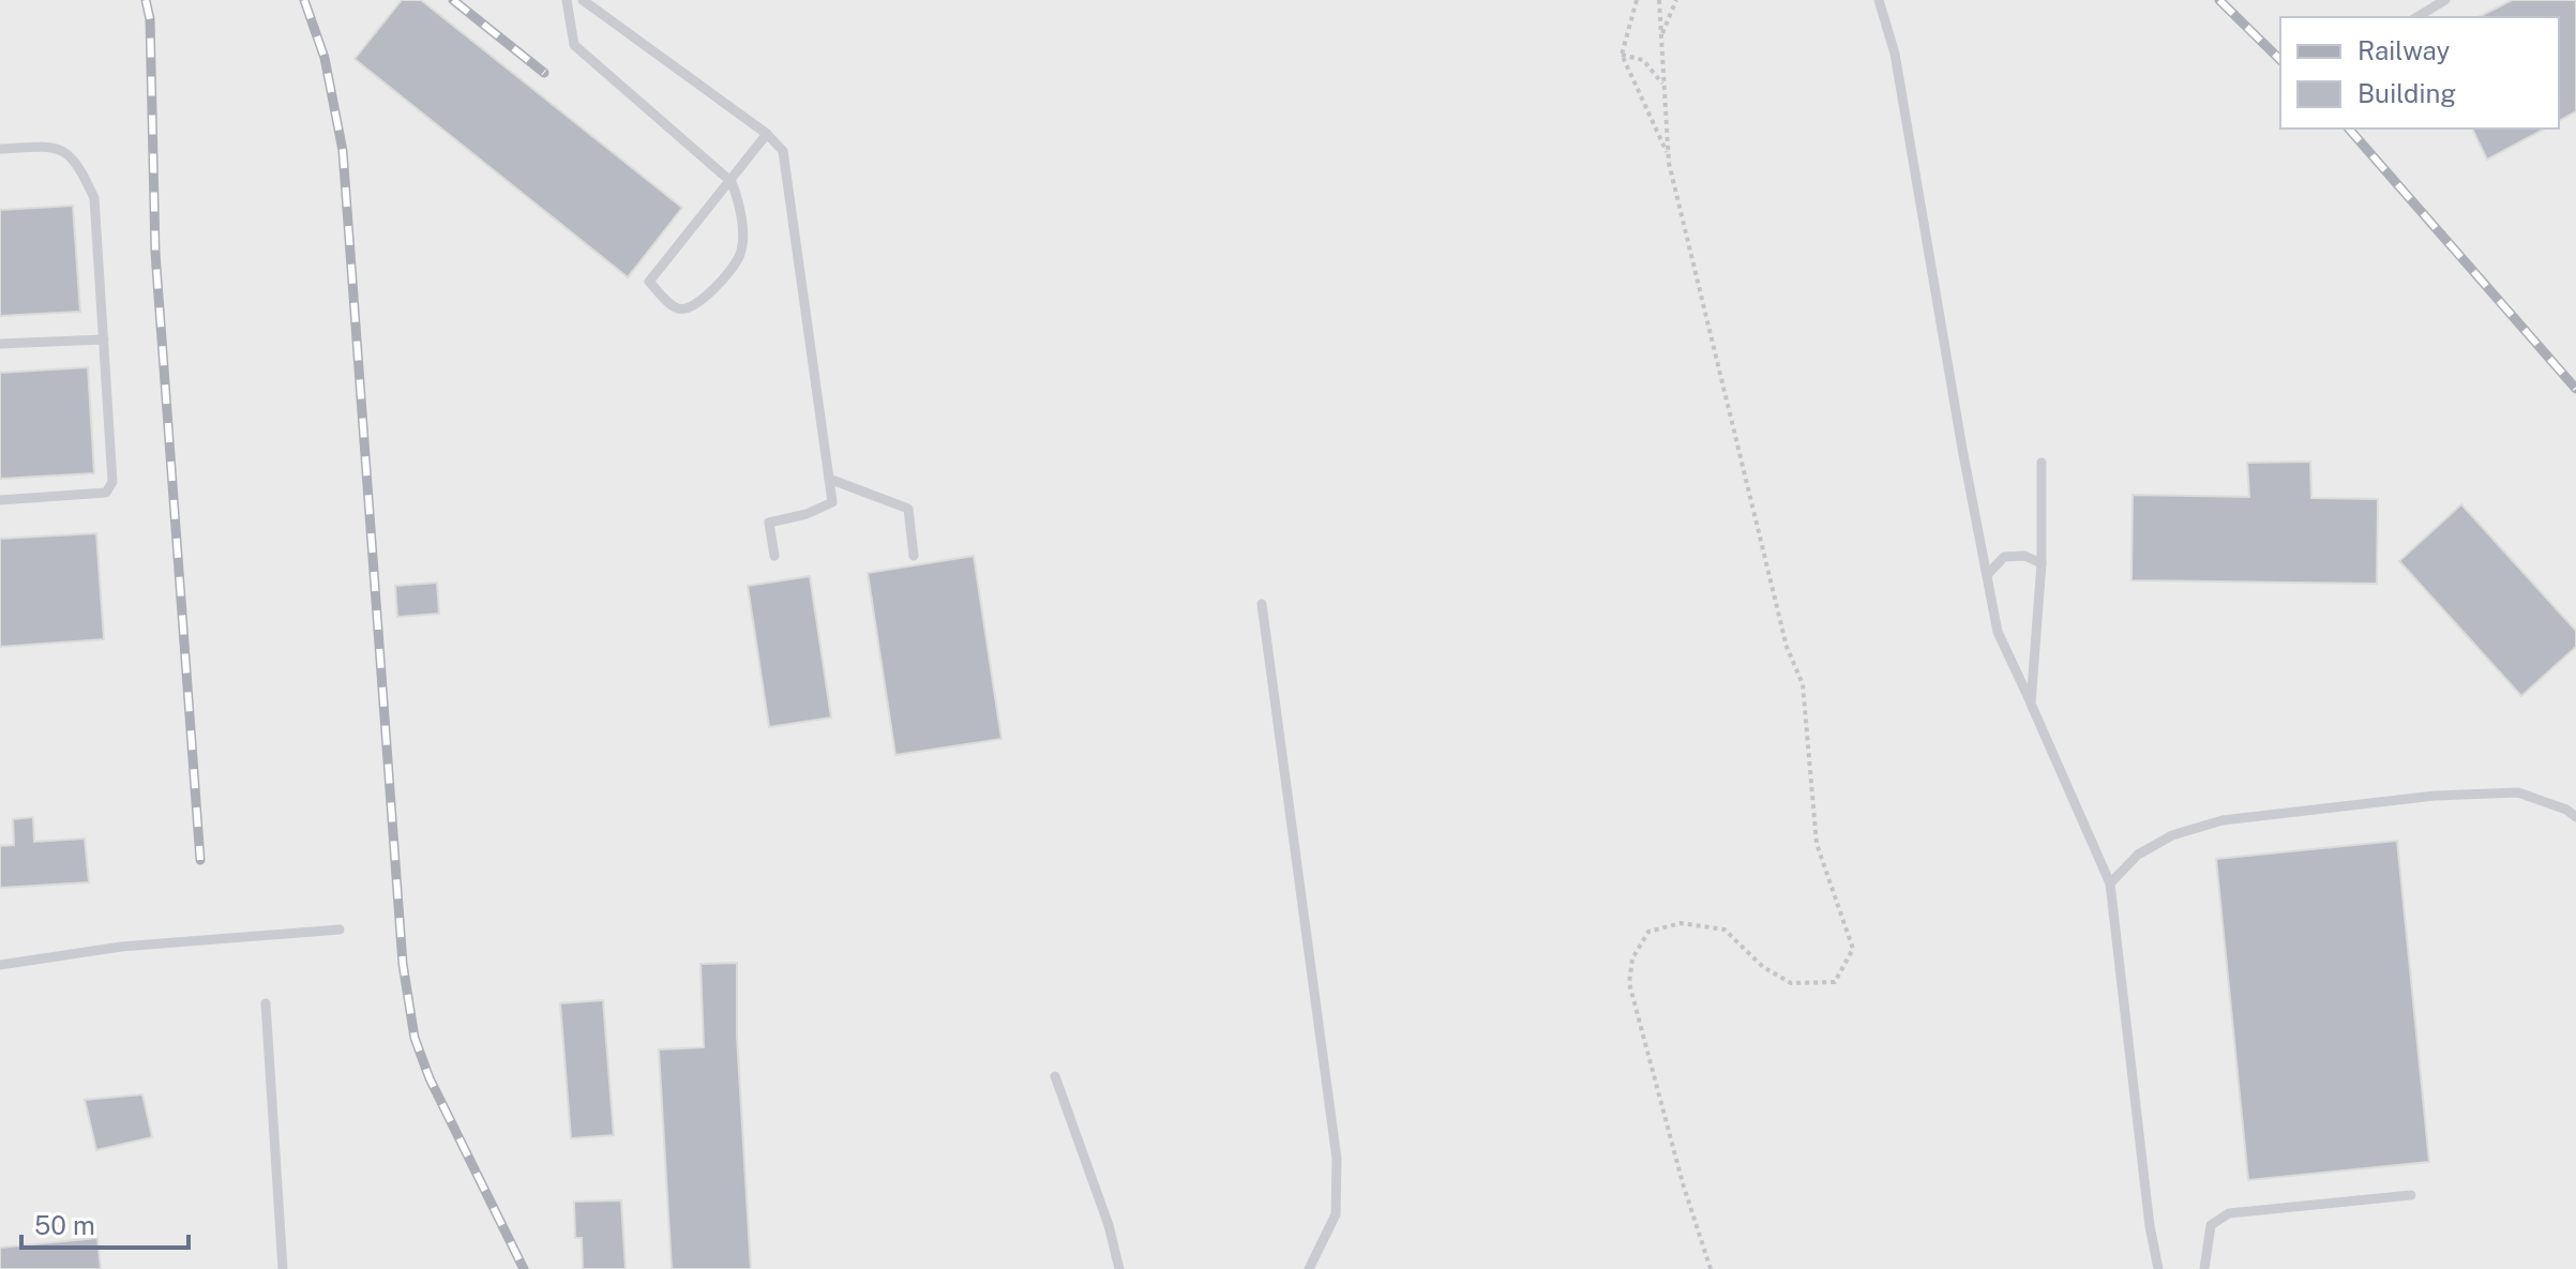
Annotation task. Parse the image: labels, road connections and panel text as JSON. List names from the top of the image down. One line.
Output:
{"legend":["Railway","Building"],"scale_bar":"50 m"}
